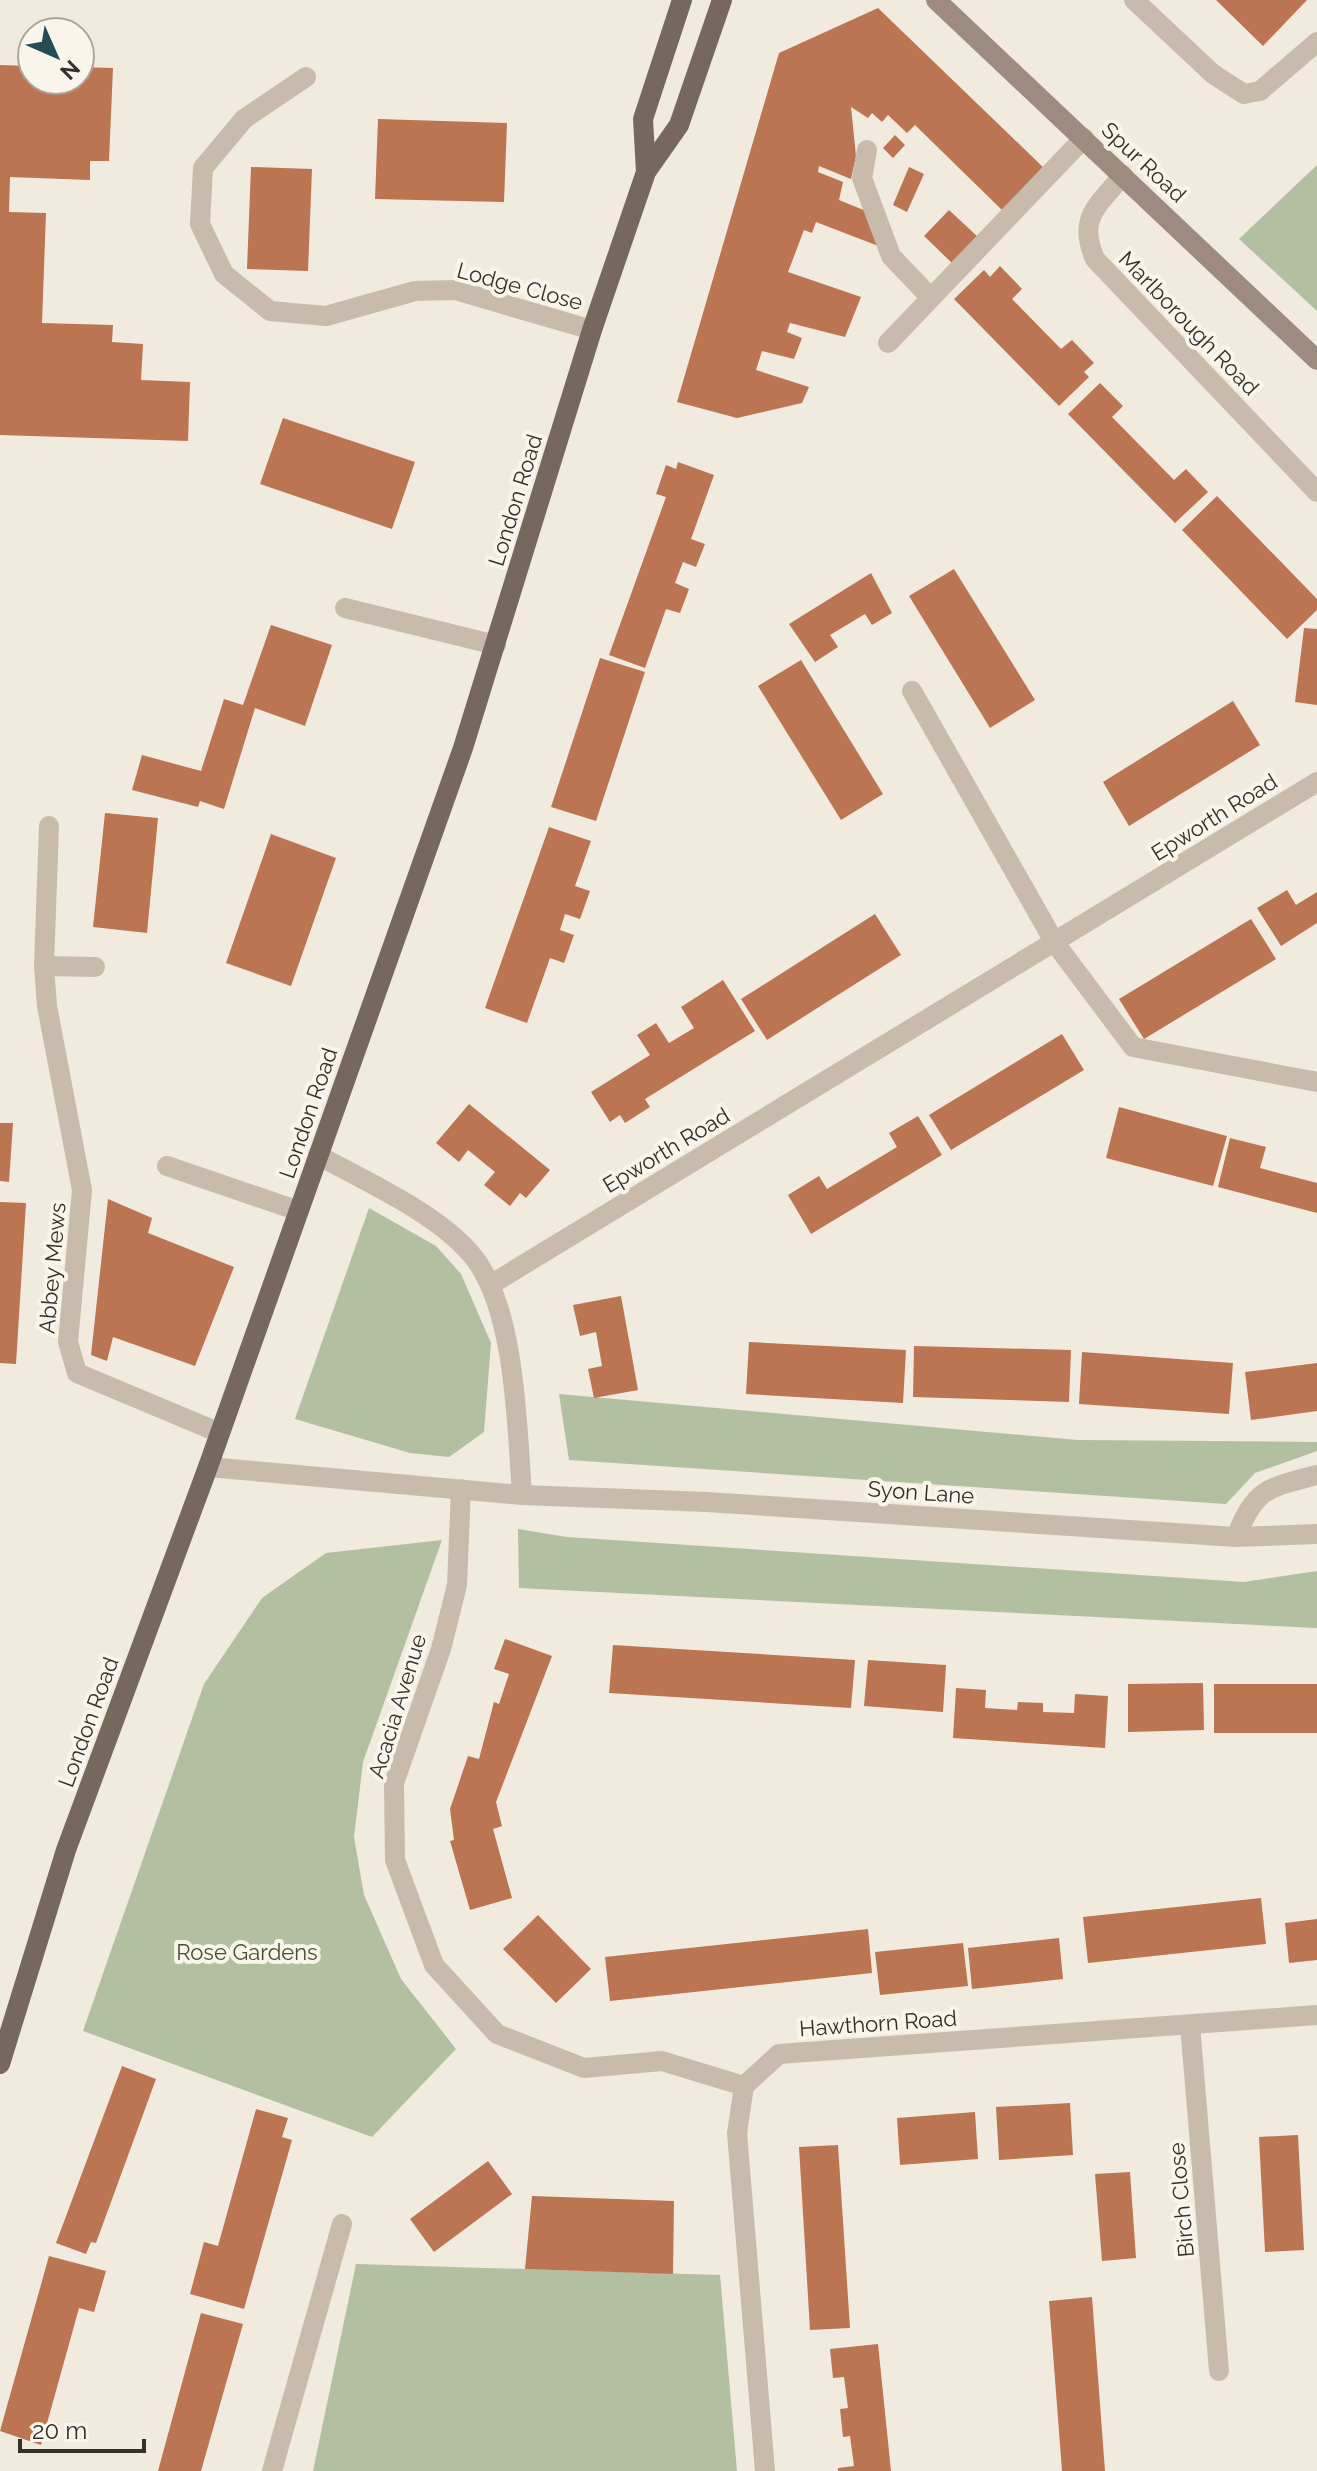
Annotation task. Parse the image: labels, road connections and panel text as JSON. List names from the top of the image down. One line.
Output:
{"streets":{"main road":["Spur Road","London Road"],"street":["Lodge Close","Marlborough Road","Epworth Road","Abbey Mews","Syon Lane","Acacia Avenue","Hawthorn Road","Birch Close"]},"crossings":[["Spur Road","Marlborough Road"],["Lodge Close","London Road"],["London Road","Abbey Mews"],["London Road","Syon Lane"],["Syon Lane","Acacia Avenue"],["Acacia Avenue","Hawthorn Road"],["Hawthorn Road","Birch Close"]],"parks":["Rose Gardens"],"scale_bar":"20 m","north":"bottom right"}
